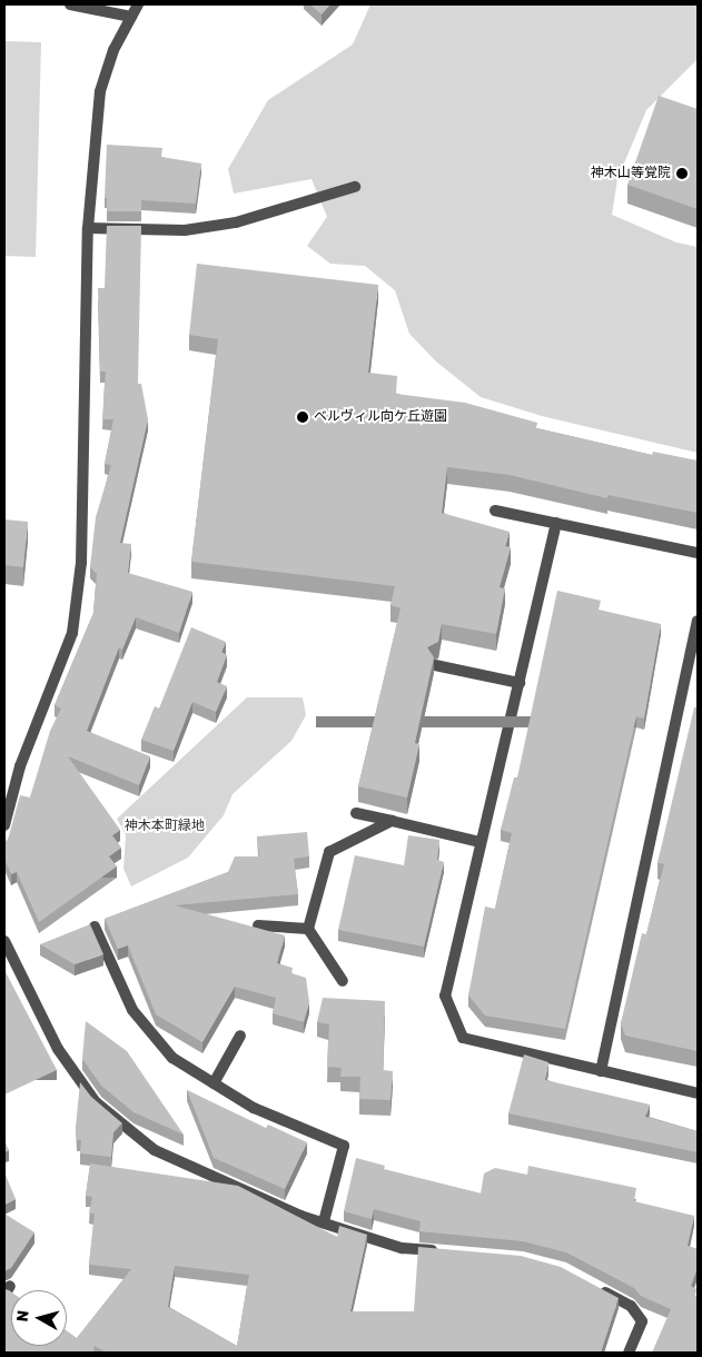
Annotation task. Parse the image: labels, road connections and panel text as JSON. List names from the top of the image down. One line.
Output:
{"parks":["神木本町緑地"],"places":["神木山等覚院","ベルヴィル向ケ丘遊園"],"north":"left"}
